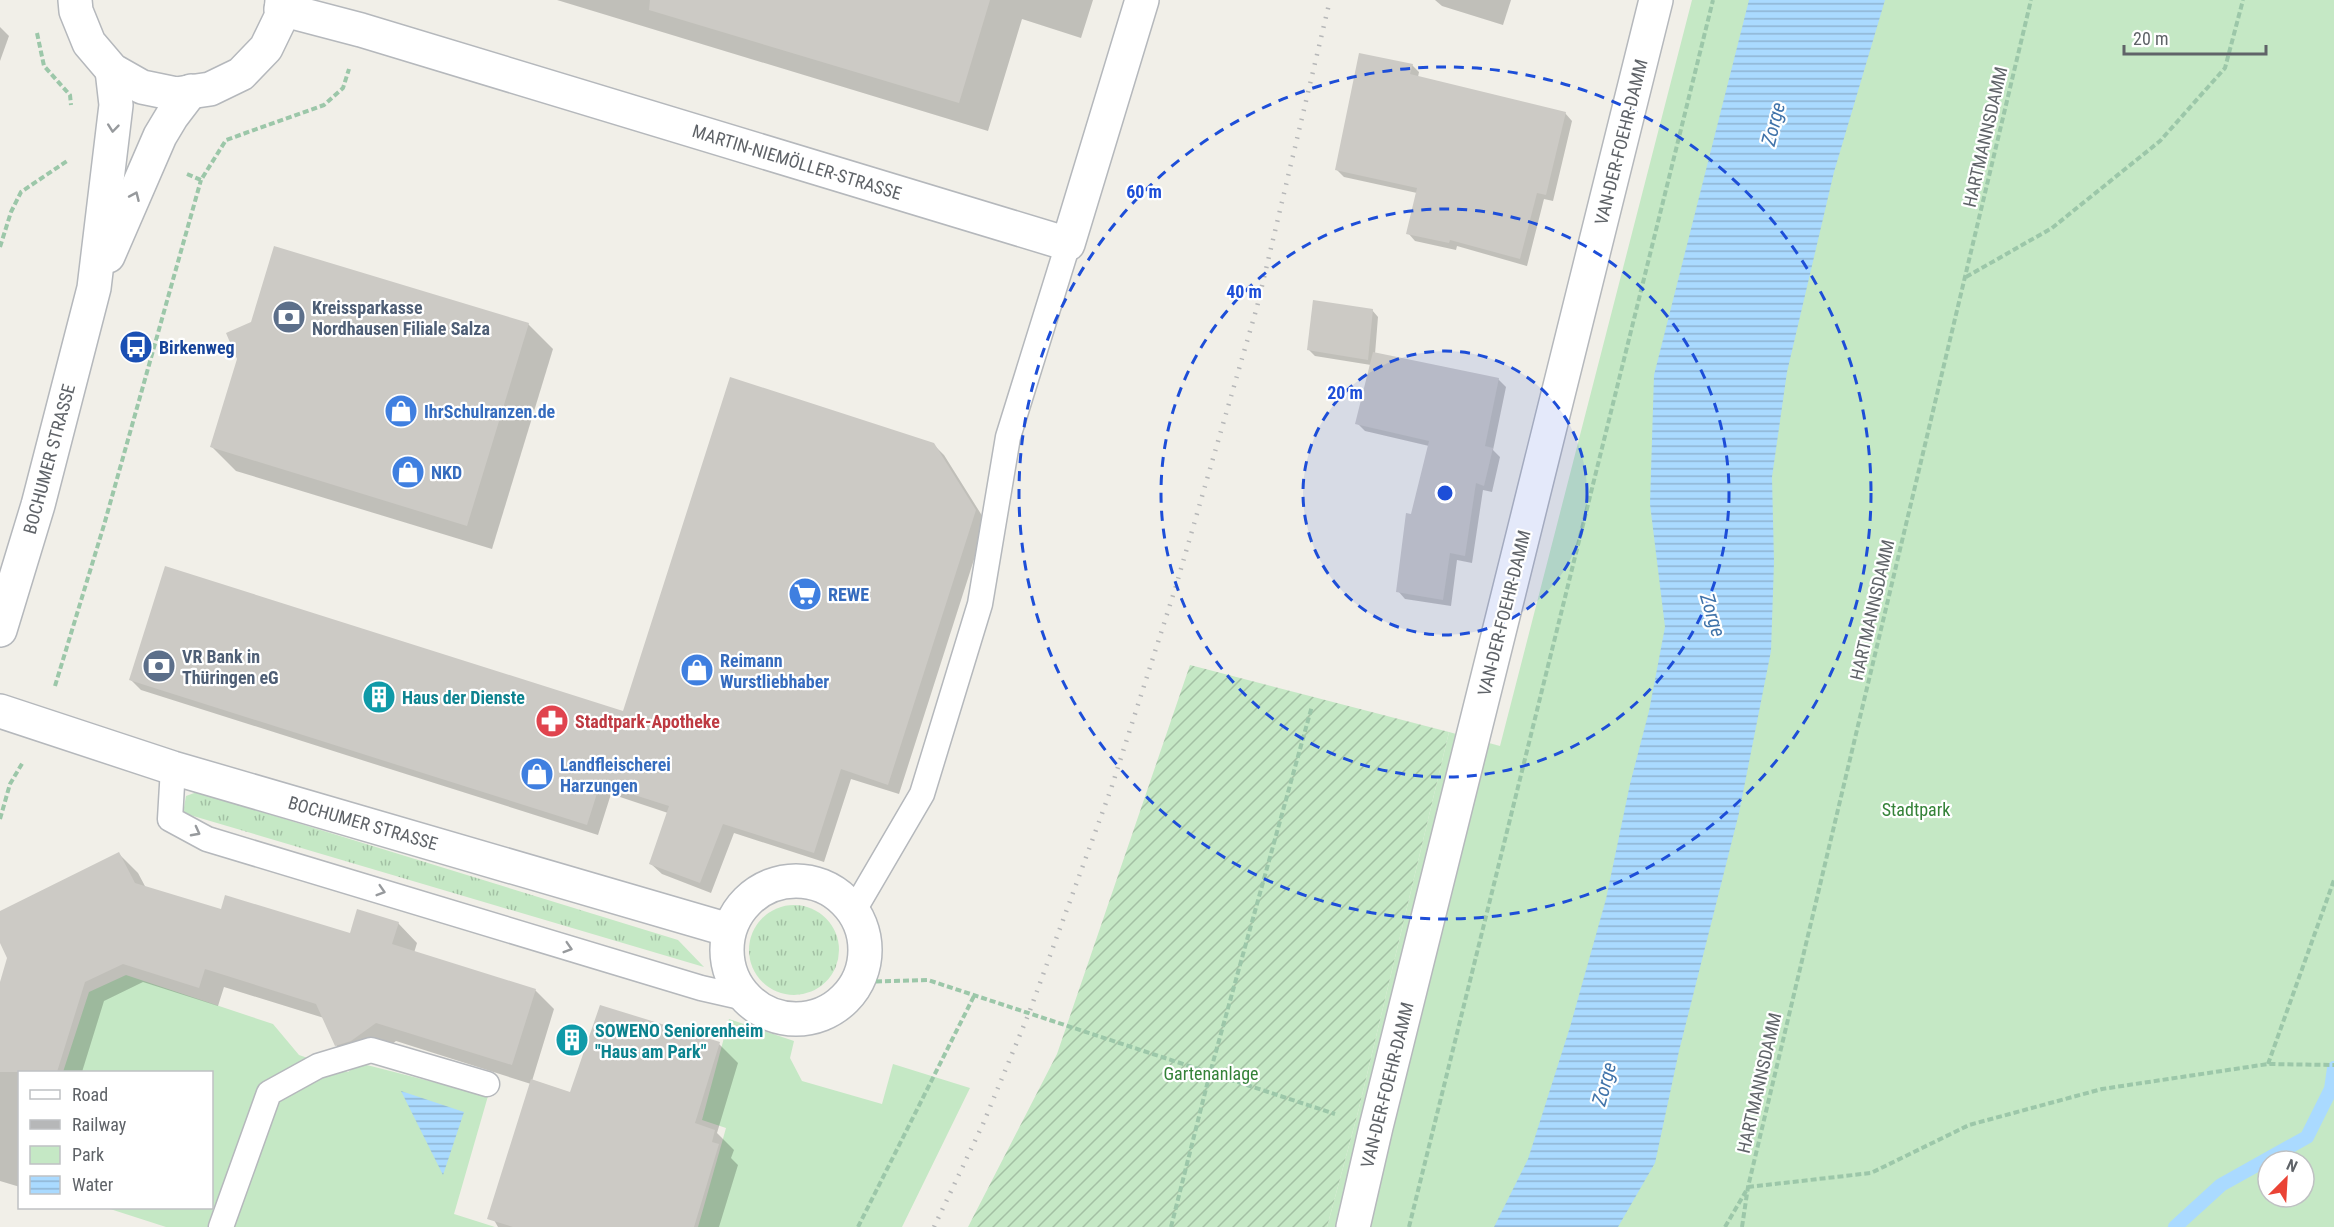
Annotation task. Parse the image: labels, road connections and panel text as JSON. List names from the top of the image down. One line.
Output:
{"streets":{"street":["VAN-DER-FOEHR-DAMM","MARTIN-NIEMÖLLER-STRASSE","BOCHUMER STRASSE"],"path":["HARTMANNSDAMM"]},"water":["Zorge"],"parks":["Stadtpark","Gartenanlage"],"places":{"bank":["Kreissparkasse Nordhausen Filiale Salza","VR Bank in Thüringen eG"],"bus stop":["Birkenweg"],"shop":["IhrSchulranzen.de","NKD","Reimann Wurstliebhaber","Landfleischerei Harzungen"],"supermarket":["REWE"],"building":["Haus der Dienste","SOWENO Seniorenheim \"Haus am Park\""],"pharmacy":["Stadtpark-Apotheke"]},"legend":["Road","Railway","Park","Water"],"scale_bar":"20 m","north":"top right","rings":["60 m","40 m","20 m"]}
